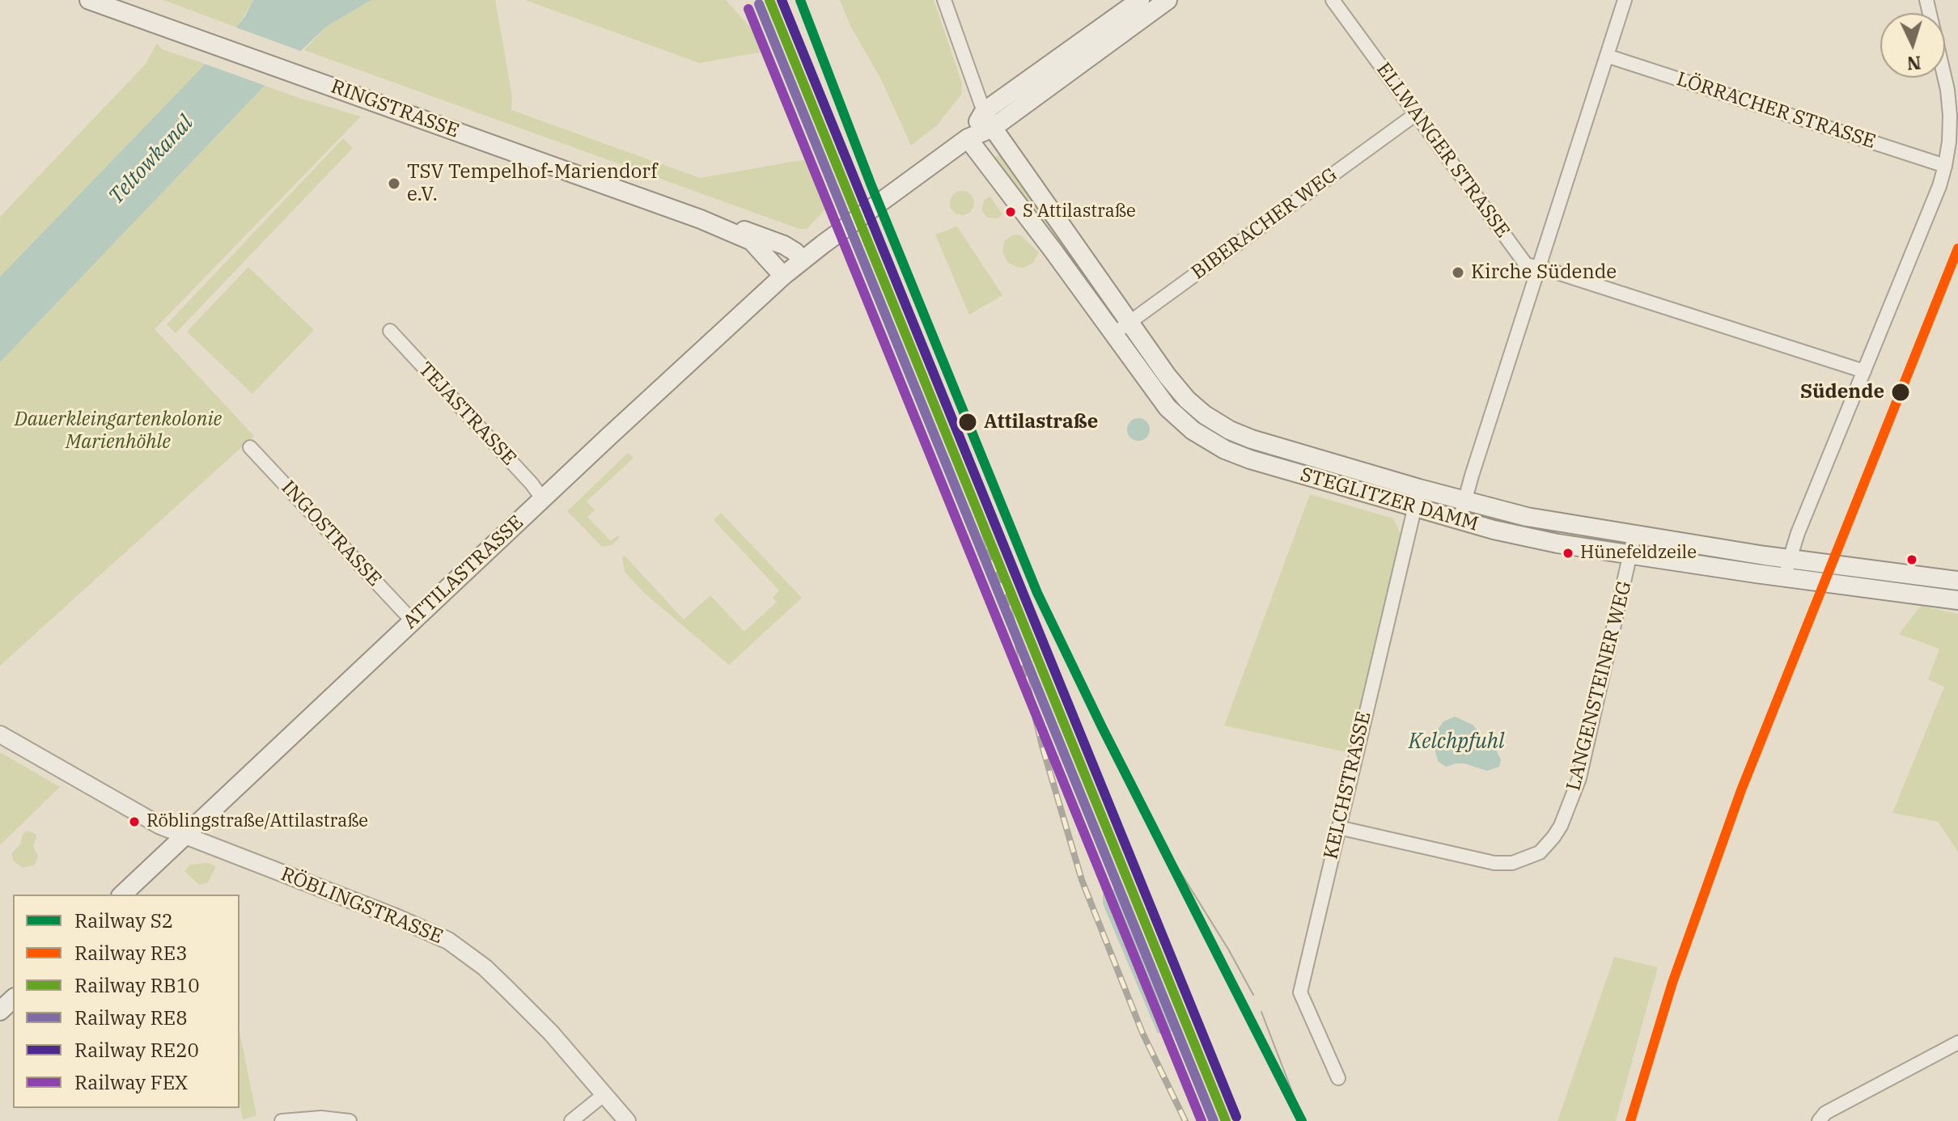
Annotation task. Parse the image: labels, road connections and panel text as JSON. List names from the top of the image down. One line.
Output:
{"streets":{"main road":["RINGSTRASSE","STEGLITZER DAMM","ATTILASTRASSE"],"street":["LÖRRACHER STRASSE","ELLWANGER STRASSE","BIBERACHER WEG","TEJASTRASSE","INGOSTRASSE","LANGENSTEINER WEG","KELCHSTRASSE","RÖBLINGSTRASSE"]},"crossings":[["RINGSTRASSE","ATTILASTRASSE"],["ELLWANGER STRASSE","BIBERACHER WEG"],["BIBERACHER WEG","STEGLITZER DAMM"],["TEJASTRASSE","ATTILASTRASSE"],["STEGLITZER DAMM","ATTILASTRASSE"],["STEGLITZER DAMM","LANGENSTEINER WEG"],["STEGLITZER DAMM","KELCHSTRASSE"],["INGOSTRASSE","ATTILASTRASSE"],["ATTILASTRASSE","RÖBLINGSTRASSE"],["LANGENSTEINER WEG","KELCHSTRASSE"]],"water":["Teltowkanal","Kelchpfuhl"],"parks":["Dauerkleingartenkolonie Marienhöhle"],"places":["TSV Tempelhof-Mariendorf e.V.","S Attilastraße","Kirche Südende","Südende","Attilastraße","Hünefeldzeile","Röblingstraße/Attilastraße"],"lines":["rail line S2","rail line RB10","rail line RE20","rail line RE8","rail line FEX","rail line RE3"],"legend":["Railway S2","Railway RE3","Railway RB10","Railway RE8","Railway RE20","Railway FEX"],"north":"bottom"}
